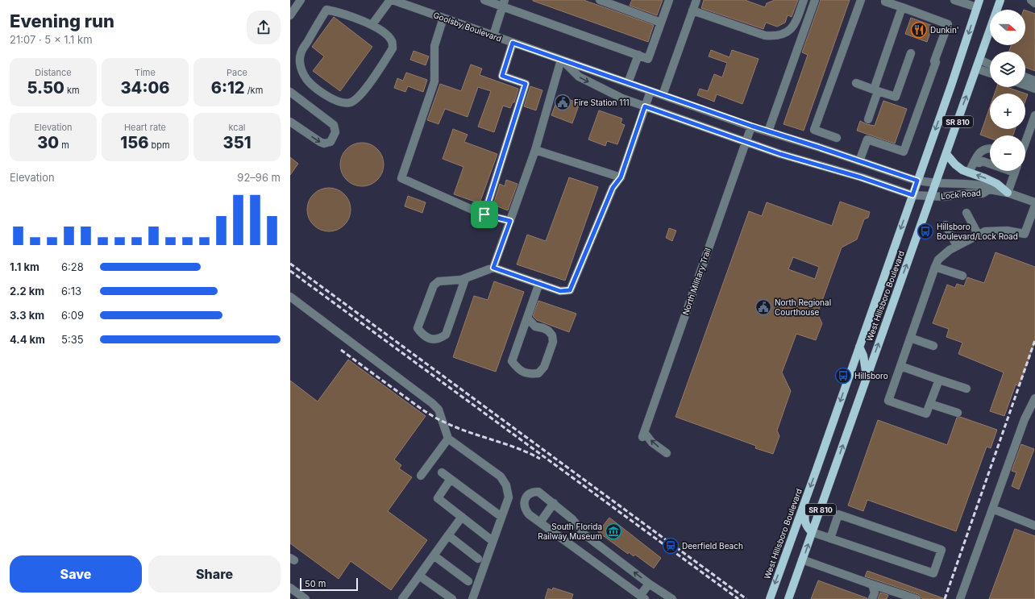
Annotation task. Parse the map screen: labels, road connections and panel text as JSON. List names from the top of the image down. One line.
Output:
{"streets":{"main road":["SR 810","West Hillsboro Boulevard"],"street":["Goolsby Boulevard","Lock Road","North Military Trail"]},"crossings":[["Goolsby Boulevard","Lock Road"],["Goolsby Boulevard","North Military Trail"],["Goolsby Boulevard","West Hillsboro Boulevard"],["Lock Road","West Hillsboro Boulevard"]],"one_way":["North Military Trail"],"places":{"restaurant":["Dunkin'"],"public building":["Fire Station 111","North Regional Courthouse"],"bus stop":["Hillsboro Boulevard/Lock Road","Hillsboro"],"museum":["South Florida Railway Museum"],"station":["Deerfield Beach"]},"scale_bar":"50 m","north":"right","page":{"heading":["Evening run","21:07 · 5 × 1.1 km"],"map_buttons":["+","−"],"stats":[["Distance","5.50 km"],["Time","34:06"],["Pace","6:12 /km"],["Elevation","30 m"],["Heart rate","156 bpm"],["kcal","351"]],"chart":["Elevation","92–96 m"],"list":[{"name":"1.1 km","note":"6:28"},{"name":"2.2 km","note":"6:13"},{"name":"3.3 km","note":"6:09"},{"name":"4.4 km","note":"5:35"}],"buttons":["Save","Share"],"scale":"50 m"}}
